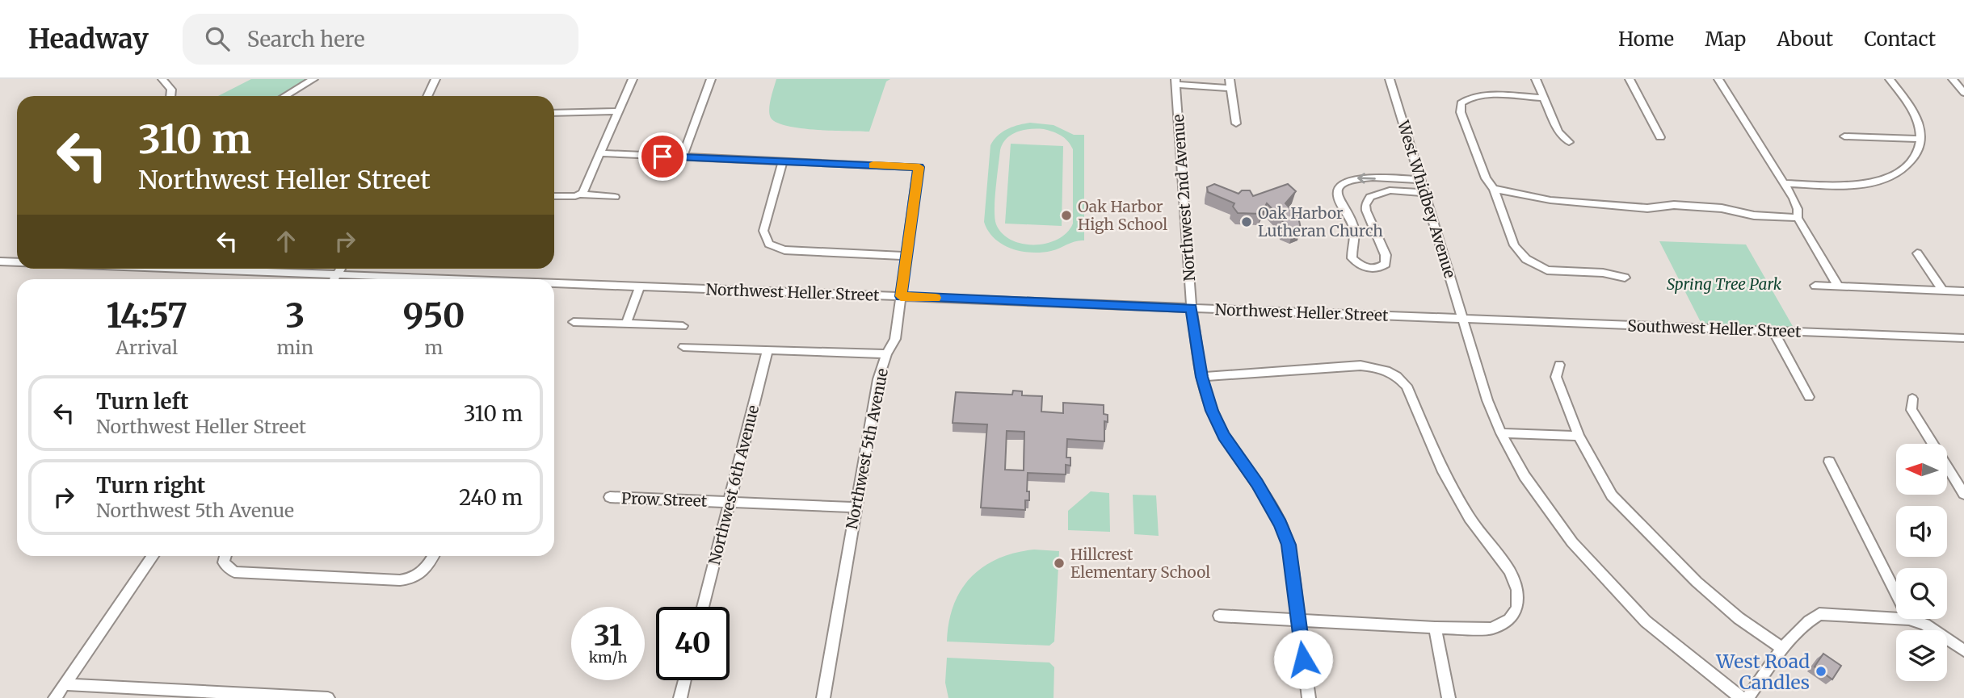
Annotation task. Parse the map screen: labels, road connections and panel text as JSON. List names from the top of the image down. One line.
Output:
{"streets":{"street":["Northwest 2nd Avenue","West Whidbey Avenue","Northwest Heller Street","Southwest Heller Street","Northwest 5th Avenue","Northwest 6th Avenue","Prow Street"]},"crossings":[["Northwest 2nd Avenue","Northwest Heller Street"],["West Whidbey Avenue","Northwest Heller Street"],["West Whidbey Avenue","Southwest Heller Street"],["Northwest Heller Street","Southwest Heller Street"],["Northwest Heller Street","Northwest 5th Avenue"],["Northwest 5th Avenue","Prow Street"],["Northwest 6th Avenue","Prow Street"]],"parks":["Spring Tree Park"],"places":["Oak Harbor High School","Oak Harbor Lutheran Church","Hillcrest Elementary School","West Road Candles"],"north":"left","page":{"header":"Headway","search":"Search here","nav":["Home","Map","About","Contact"],"turn":["310 m","Northwest Heller Street"],"eta":["14:57","Arrival","3","min","950","m"],"list":[{"name":"Turn left","note":"Northwest Heller Street","value":"310 m"},{"name":"Turn right","note":"Northwest 5th Avenue","value":"240 m"}],"speed":"31 km/h","limit":"40"}}
